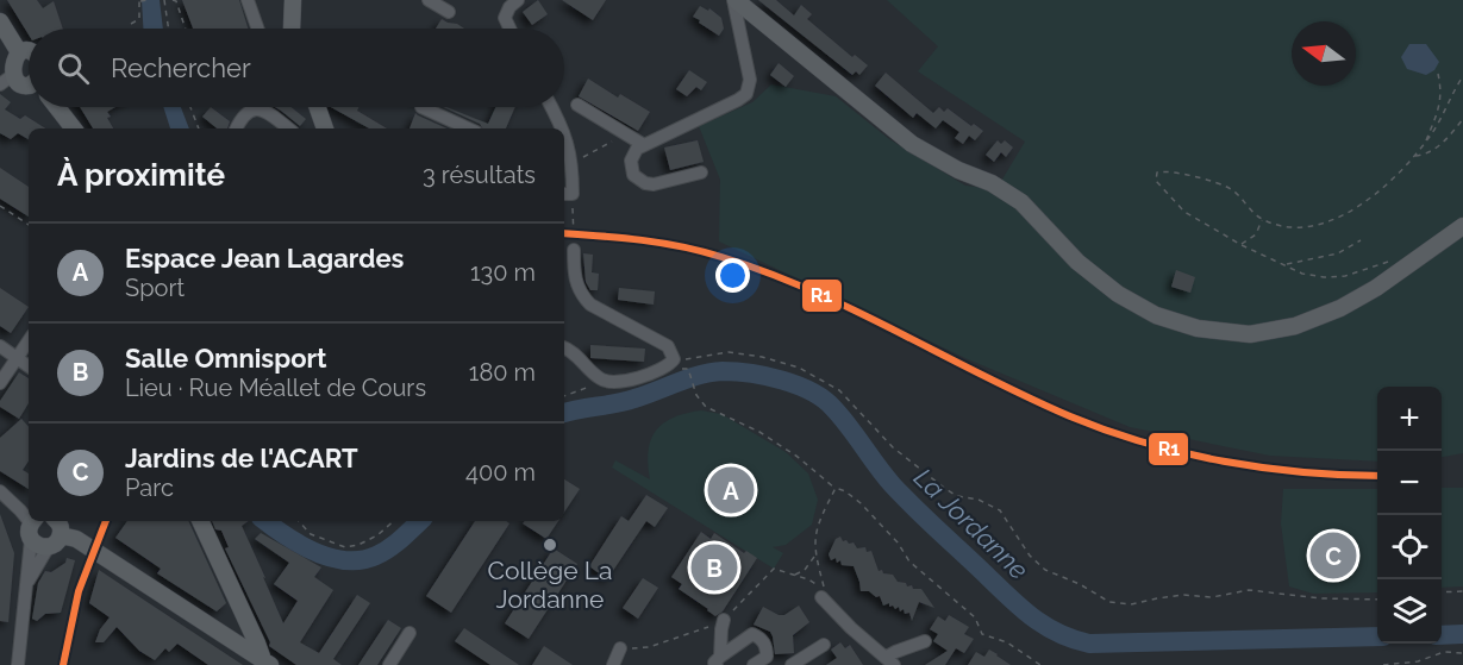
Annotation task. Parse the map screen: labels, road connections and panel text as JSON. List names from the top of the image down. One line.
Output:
{"water":["La Jordanne"],"places":["Collège La Jordanne"],"lines":["transit line R1"],"north":"left","page":{"search":"Rechercher","heading":["À proximité","3 résultats"],"list":[{"mark":"A","name":"Espace Jean Lagardes","note":"Sport","value":"130 m"},{"mark":"B","name":"Salle Omnisport","note":"Lieu · Rue Méallet de Cours","value":"180 m"},{"mark":"C","name":"Jardins de l'ACART","note":"Parc","value":"400 m"}],"map_buttons":["+","−"],"pins":["A","C","B"]}}
